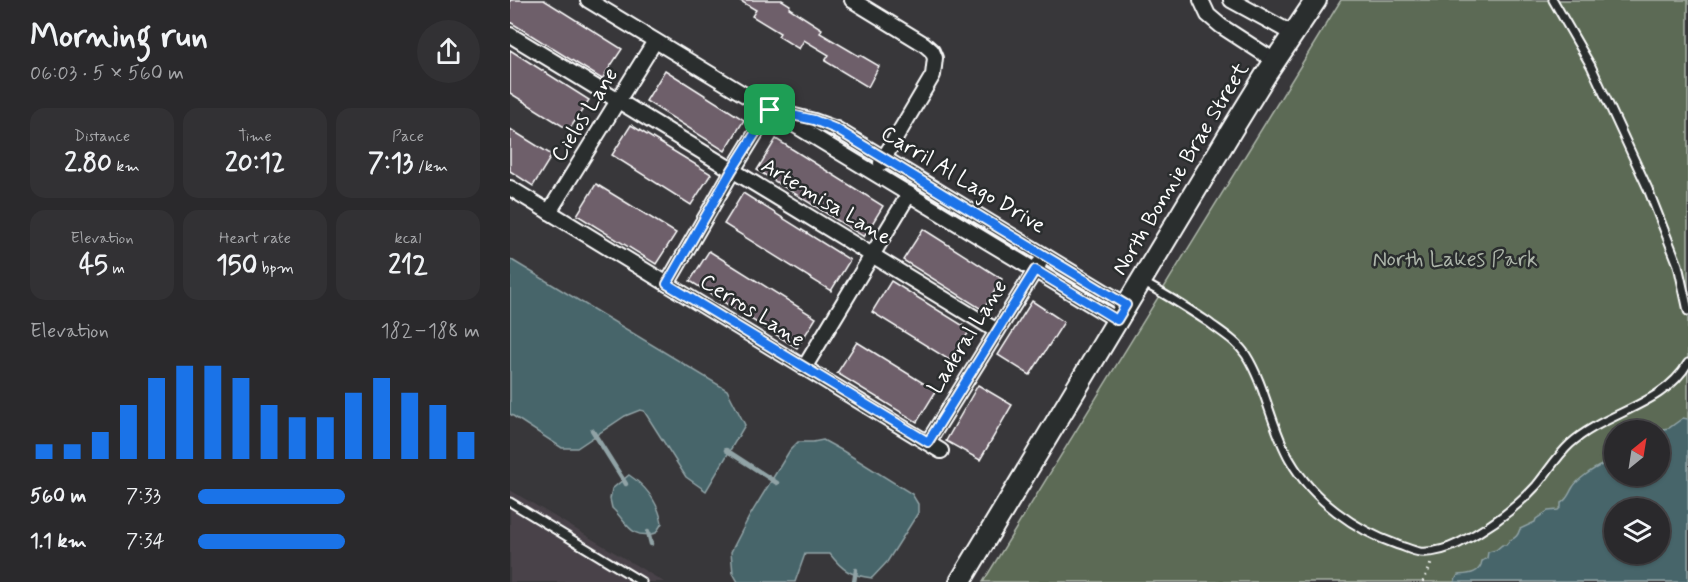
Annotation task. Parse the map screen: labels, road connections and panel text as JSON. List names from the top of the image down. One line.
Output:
{"streets":{"main road":["North Bonnie Brae Street"],"street":["Cielos Lane","Carril Al Lago Drive","Artemisa Lane","Cerros Lane","Laderal Lane"]},"crossings":[["Cielos Lane","Carril Al Lago Drive"],["Cielos Lane","Artemisa Lane"],["Cielos Lane","Cerros Lane"],["North Bonnie Brae Street","Carril Al Lago Drive"],["Carril Al Lago Drive","Laderal Lane"],["Artemisa Lane","Laderal Lane"],["Cerros Lane","Laderal Lane"]],"parks":["North Lakes Park"],"north":"top right","page":{"heading":["Morning run","06:03 · 5 × 560 m"],"stats":[["Distance","2.80 km"],["Time","20:12"],["Pace","7:13 /km"],["Elevation","45 m"],["Heart rate","150 bpm"],["kcal","212"]],"chart":["Elevation","182–188 m"],"list":[{"name":"560 m","note":"7:33"},{"name":"1.1 km","note":"7:34"}]}}
